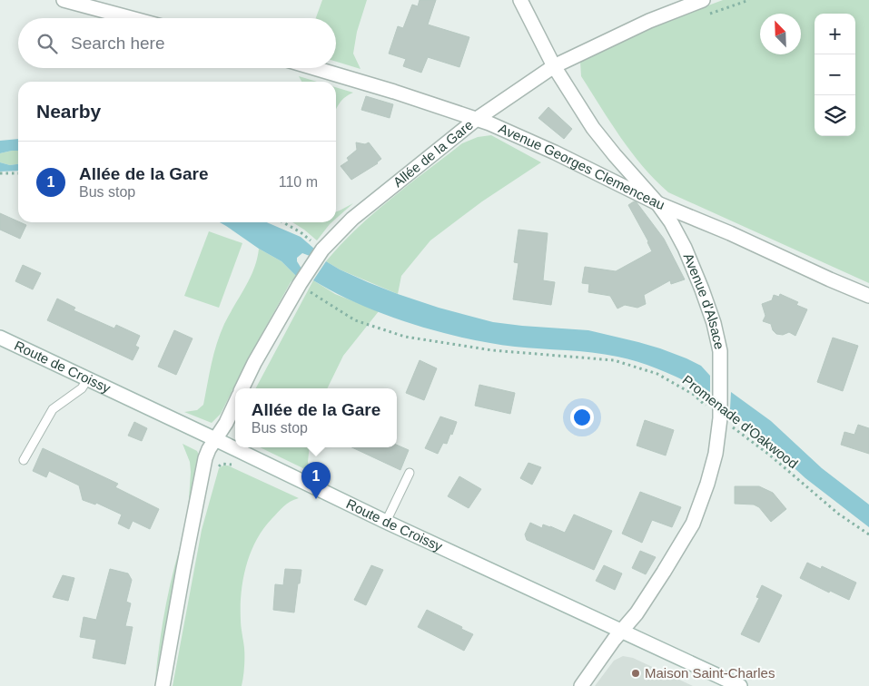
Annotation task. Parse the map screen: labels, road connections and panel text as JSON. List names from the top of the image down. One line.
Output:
{"streets":{"street":["Allée de la Gare","Avenue Georges Clemenceau","Avenue d'Alsace","Route de Croissy"],"path":["Promenade d'Oakwood"]},"crossings":[["Allée de la Gare","Avenue Georges Clemenceau"],["Allée de la Gare","Avenue d'Alsace"],["Allée de la Gare","Promenade d'Oakwood"],["Avenue Georges Clemenceau","Avenue d'Alsace"],["Avenue d'Alsace","Route de Croissy"],["Avenue d'Alsace","Promenade d'Oakwood"]],"places":["Maison Saint-Charles"],"north":"top left","page":{"map_buttons":["+","−"],"search":"Search here","heading":"Nearby","list":[{"mark":"1","name":"Allée de la Gare","note":"Bus stop","value":"110 m"}],"popup":["Allée de la Gare","Bus stop"],"pins":"1"}}
